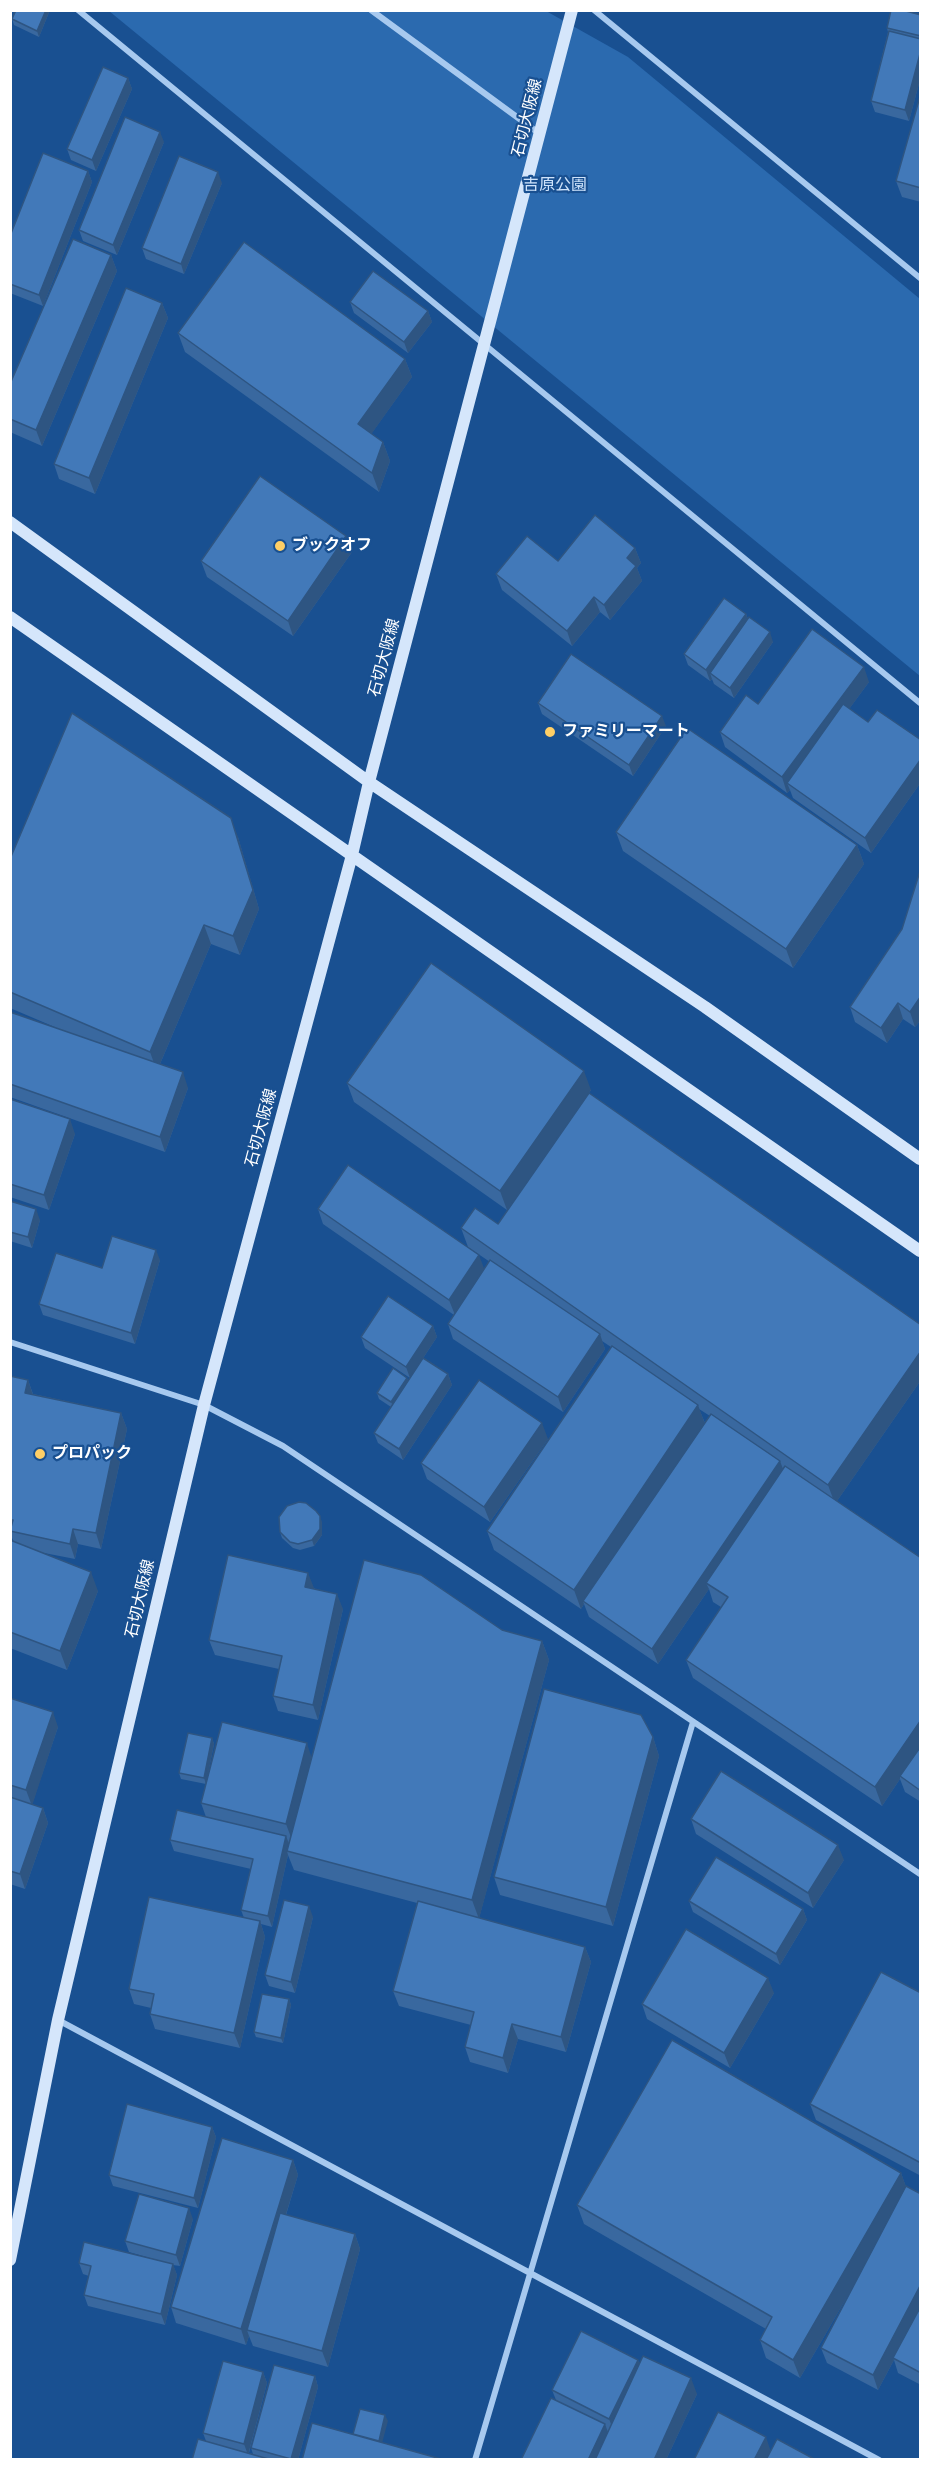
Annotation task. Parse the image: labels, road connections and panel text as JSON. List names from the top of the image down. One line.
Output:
{"streets":{"main road":["石切大阪線"]},"parks":["吉原公園"],"places":["ブックオフ","ファミリーマート","プロパック"]}
